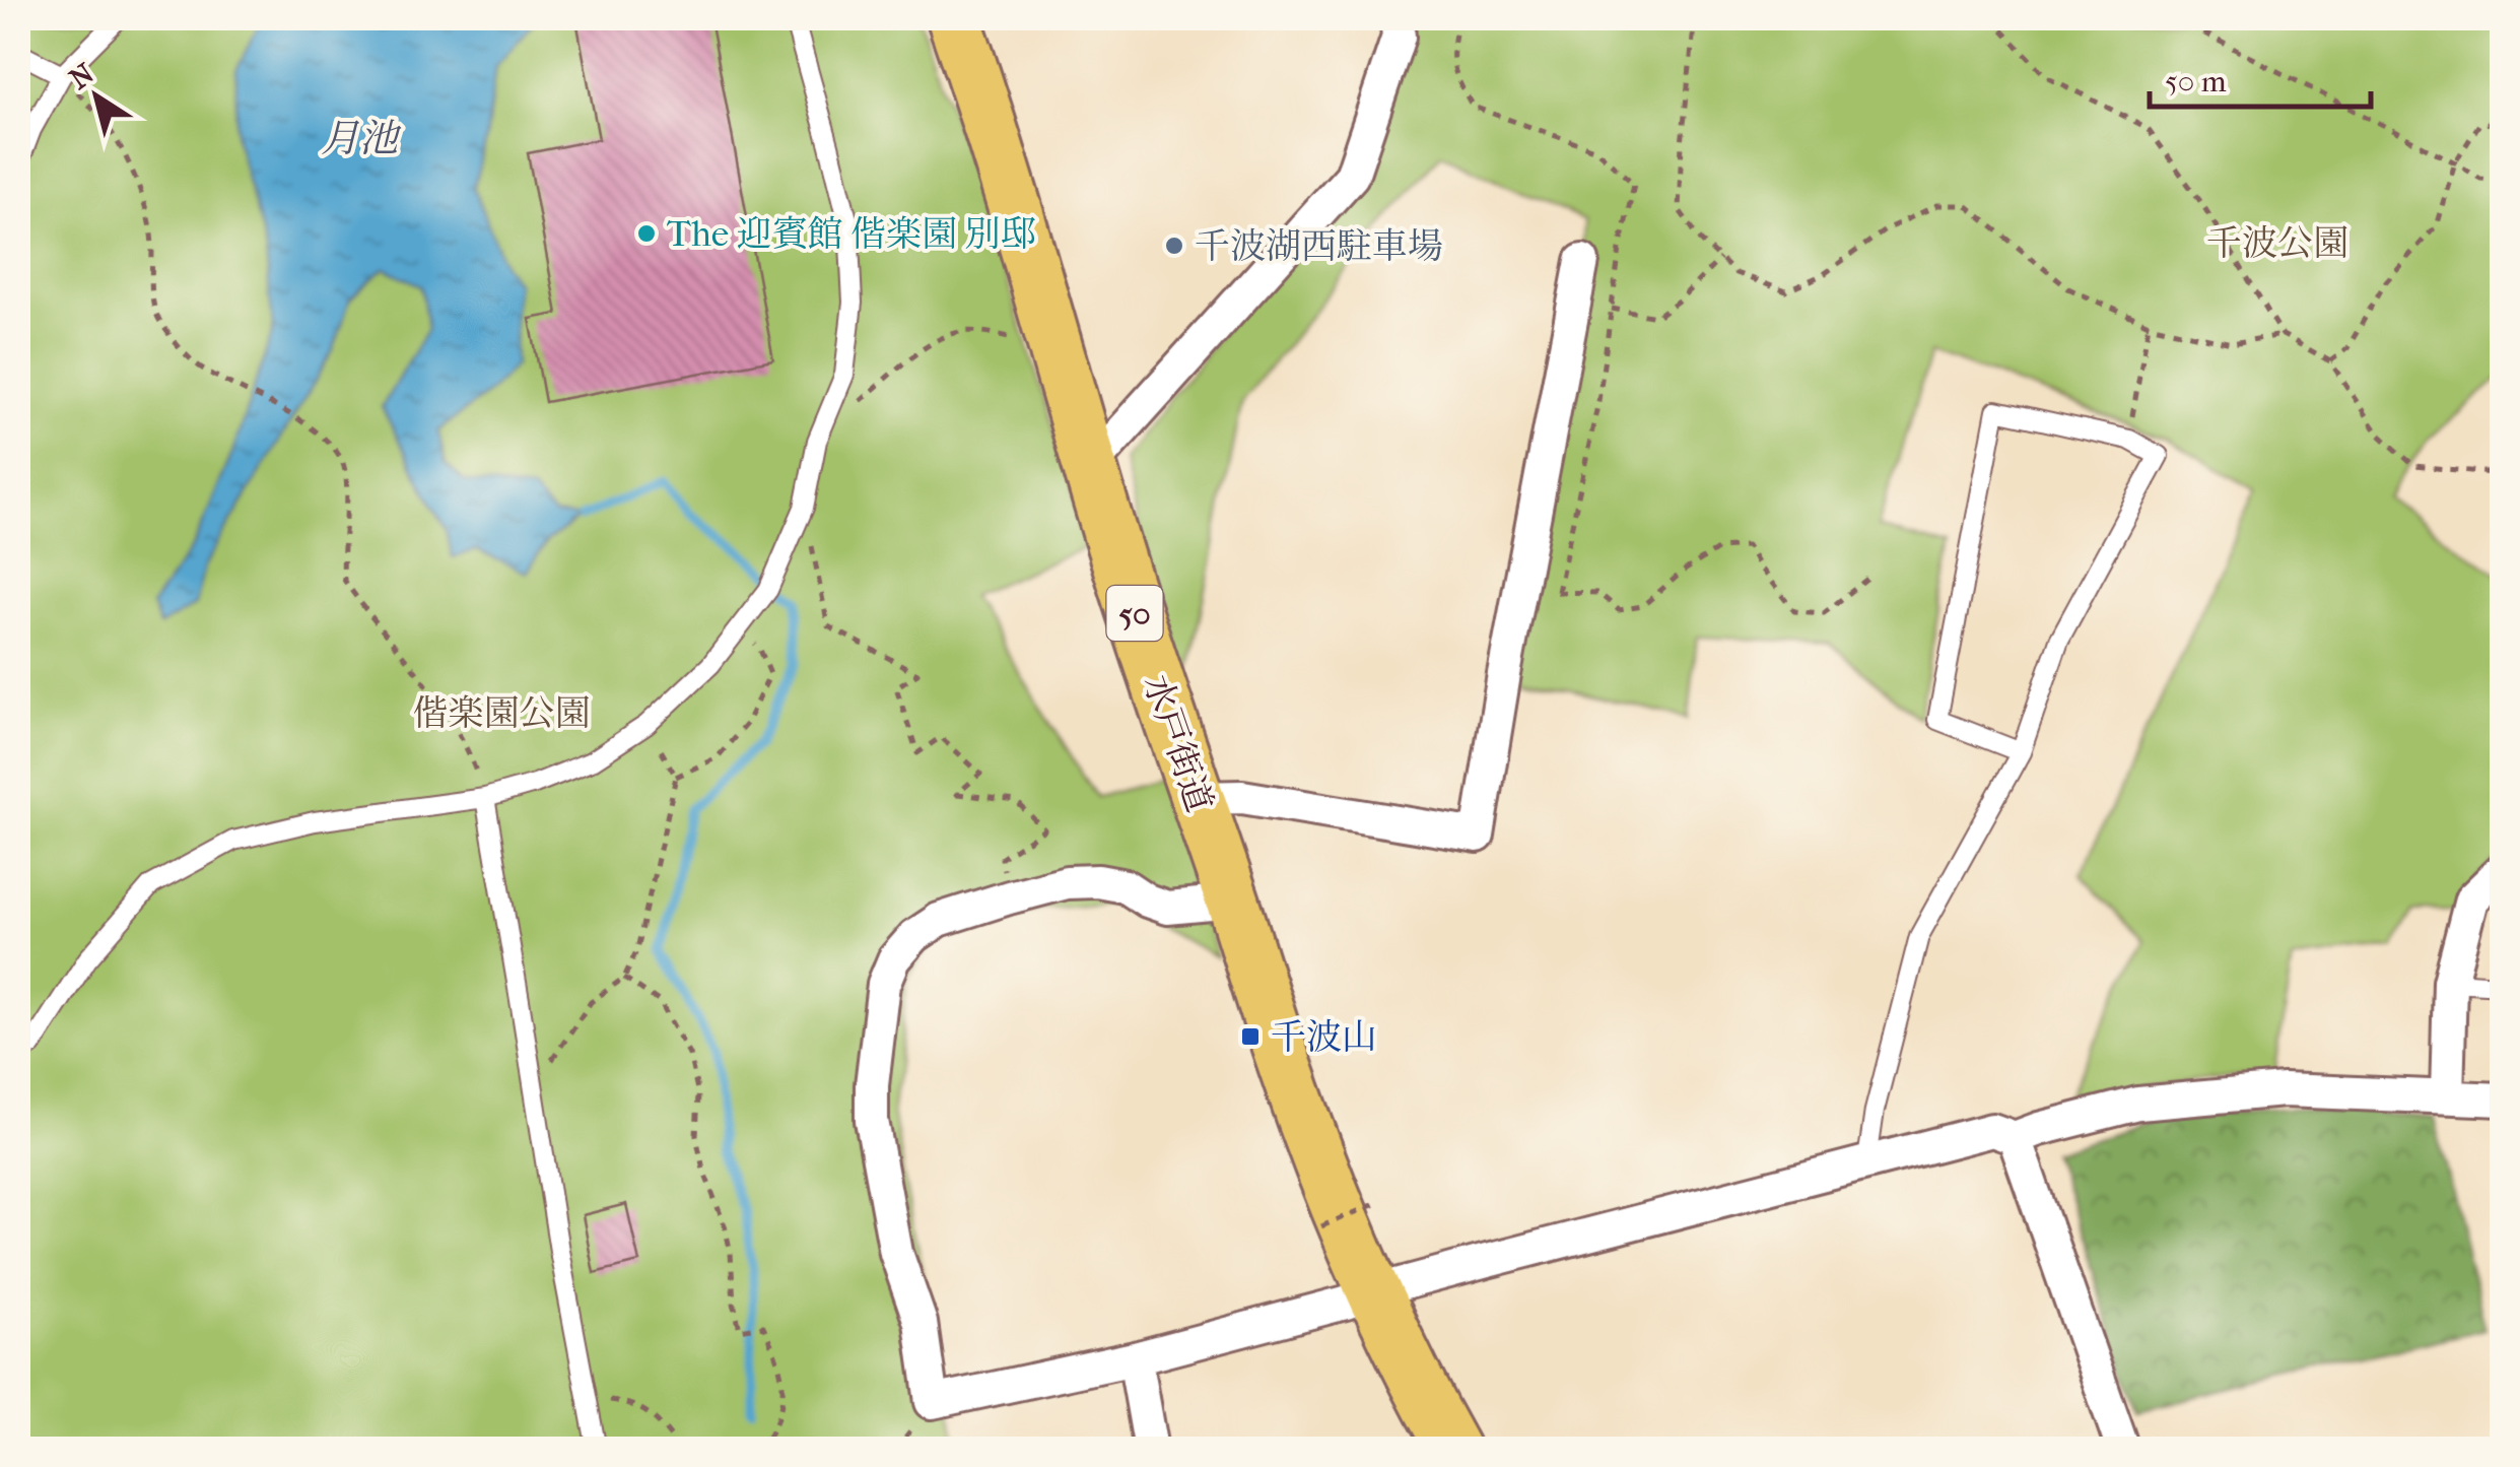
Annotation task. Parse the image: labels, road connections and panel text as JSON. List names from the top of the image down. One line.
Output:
{"streets":{"main road":["50","水戸街道"]},"water":["月池"],"parks":["千波公園","偕楽園公園"],"places":{"other":["The 迎賓館 偕楽園 別邸","千波湖西駐車場"],"transit":["千波山"]},"scale_bar":"50 m","north":"top left"}
